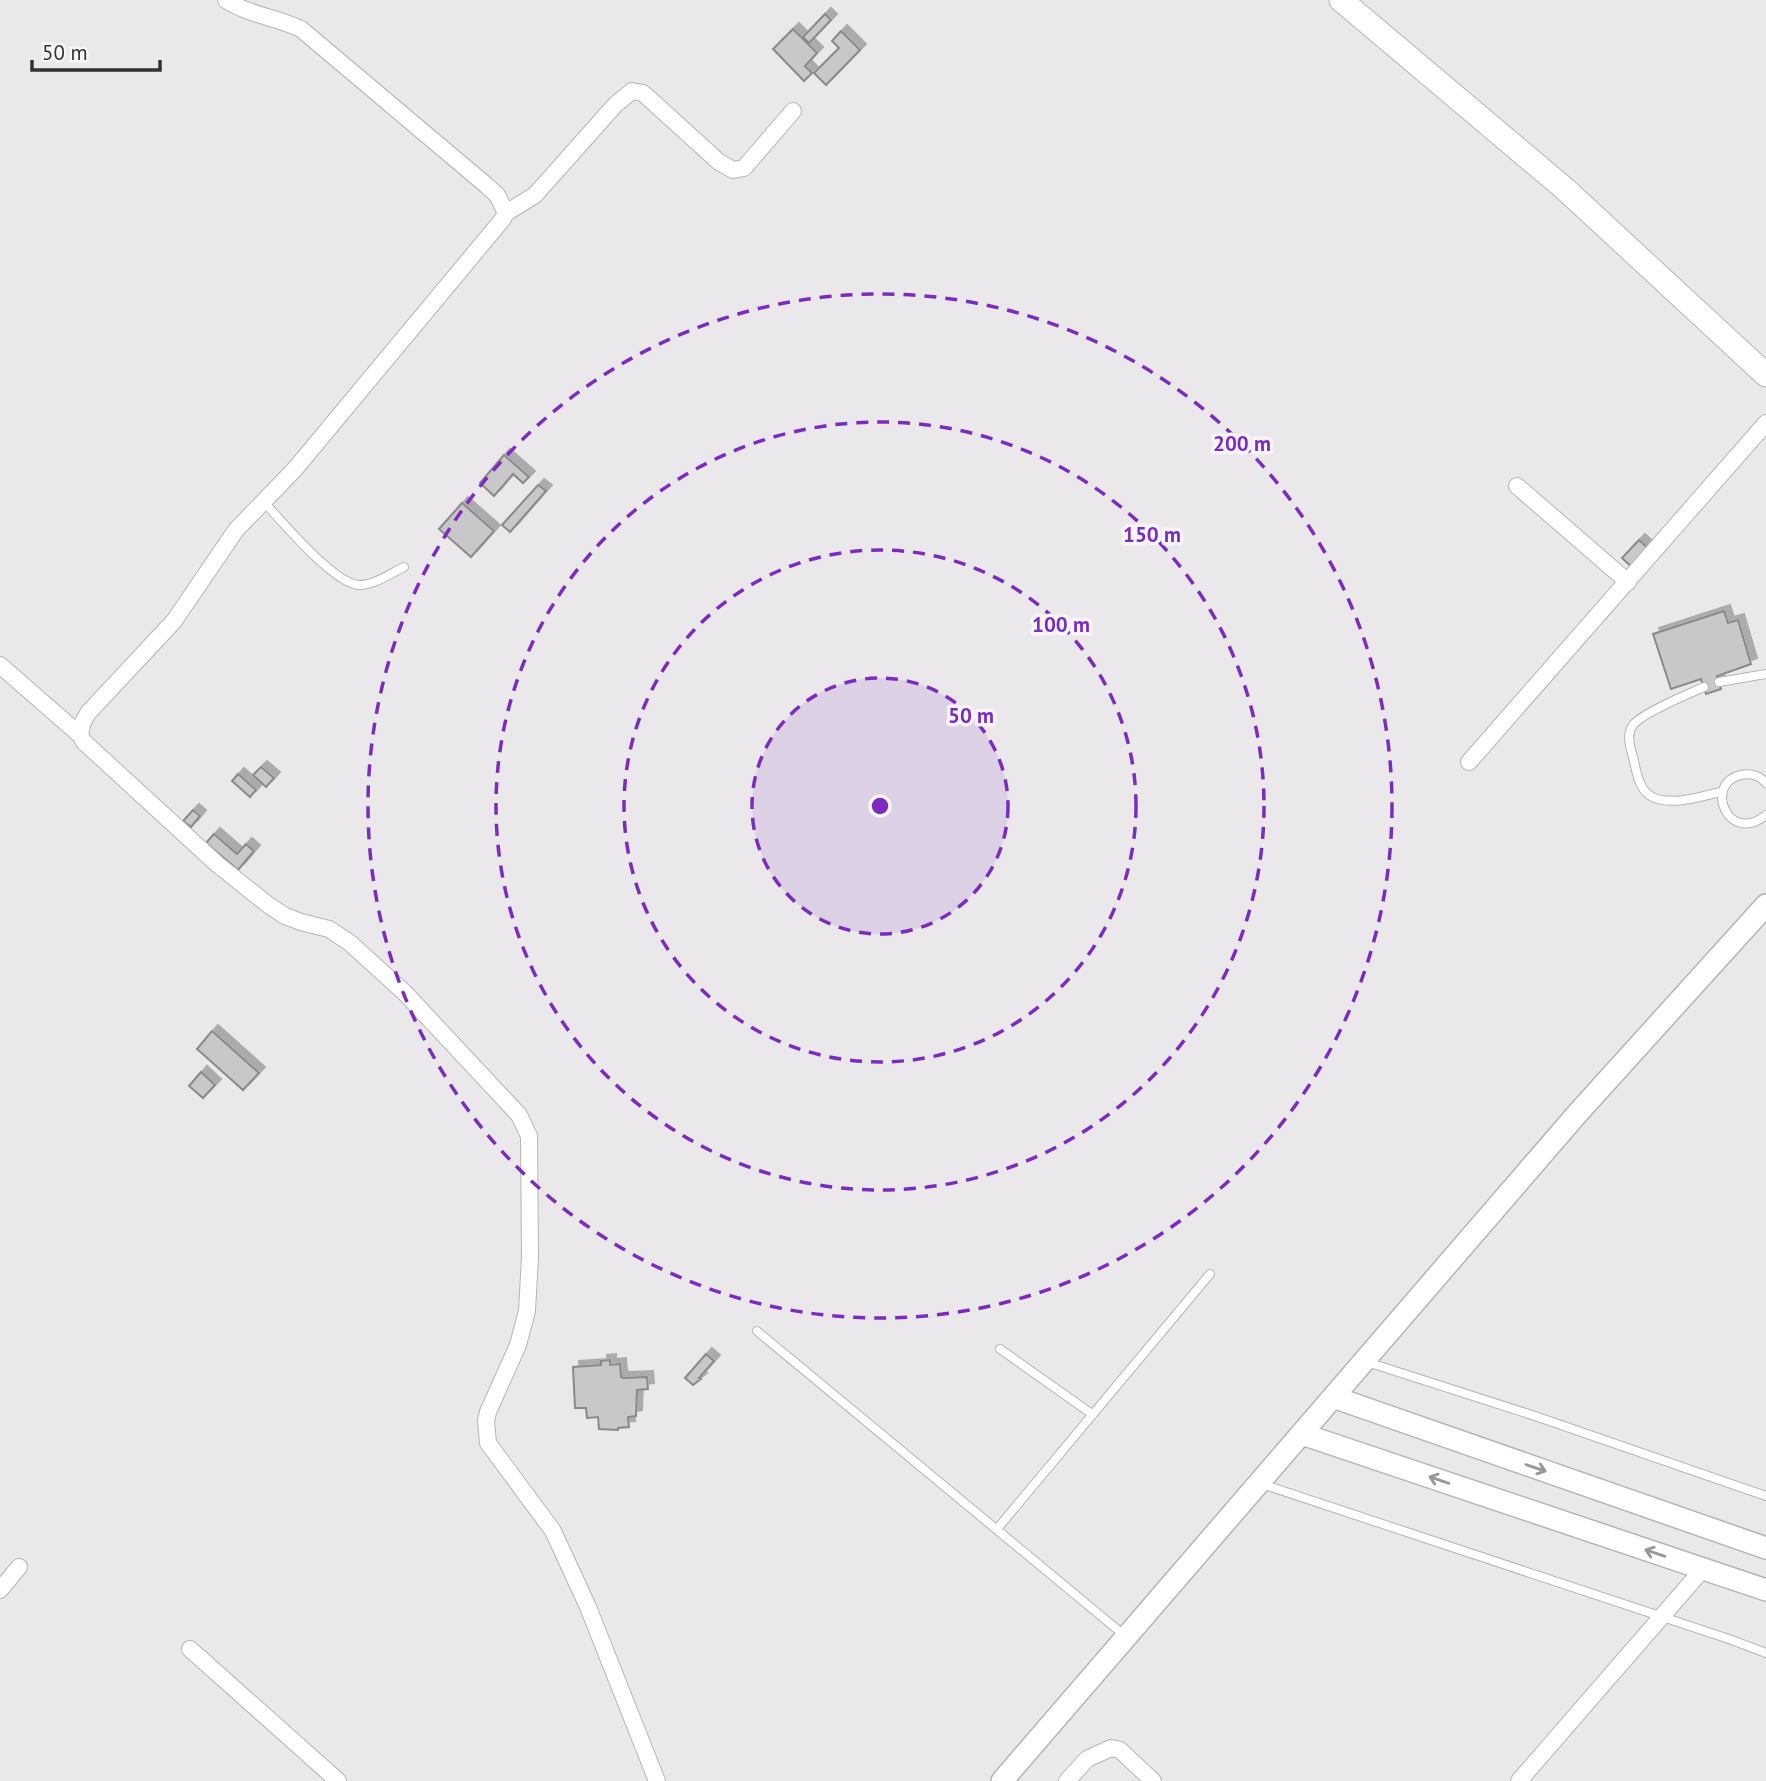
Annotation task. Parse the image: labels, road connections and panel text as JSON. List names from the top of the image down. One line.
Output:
{"scale_bar":"50 m","rings":["200 m","150 m","100 m","50 m"]}
